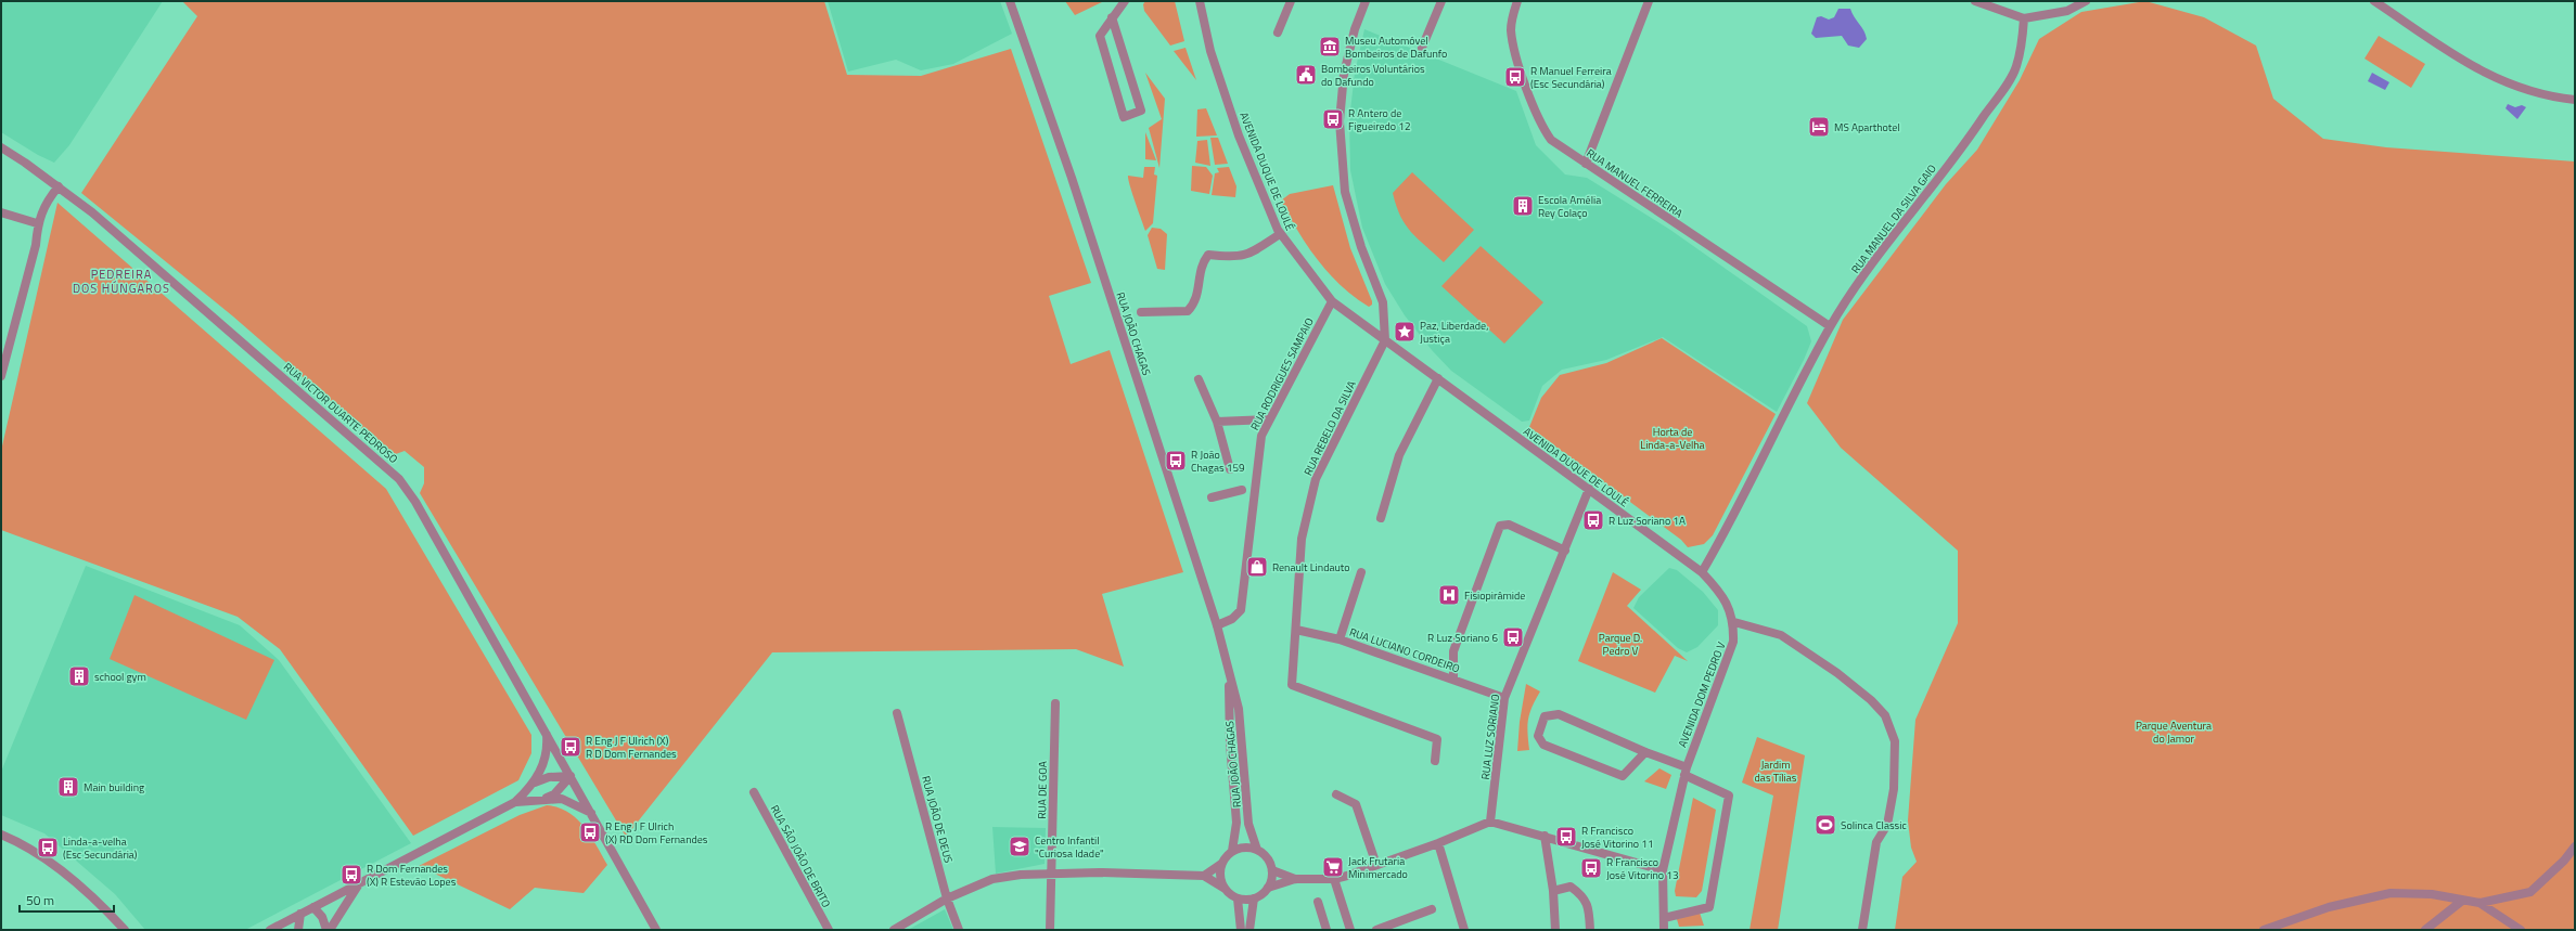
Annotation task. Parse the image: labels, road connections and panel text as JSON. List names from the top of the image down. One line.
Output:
{"streets":{"street":["AVENIDA DUQUE DE LOULÉ","RUA MANUEL FERREIRA","RUA MANUEL DA SILVA GAIO","RUA JOÃO CHAGAS","RUA RODRIGUES SAMPAIO","RUA VICTOR DUARTE PEDROSO","RUA REBELO DA SILVA","RUA LUCIANO CORDEIRO","AVENIDA DOM PEDRO V","RUA LUZ SORIANO","RUA DE GOA","RUA JOÃO DE DEUS","RUA SÃO JOÃO DE BRITO"]},"crossings":[["AVENIDA DUQUE DE LOULÉ","RUA MANUEL DA SILVA GAIO"],["AVENIDA DUQUE DE LOULÉ","RUA RODRIGUES SAMPAIO"],["AVENIDA DUQUE DE LOULÉ","RUA REBELO DA SILVA"],["AVENIDA DUQUE DE LOULÉ","AVENIDA DOM PEDRO V"],["AVENIDA DUQUE DE LOULÉ","RUA LUZ SORIANO"],["RUA MANUEL FERREIRA","RUA MANUEL DA SILVA GAIO"],["RUA JOÃO CHAGAS","RUA RODRIGUES SAMPAIO"],["RUA REBELO DA SILVA","RUA LUCIANO CORDEIRO"],["RUA LUCIANO CORDEIRO","RUA LUZ SORIANO"]],"districts":["PEDREIRA DOS HÚNGAROS"],"parks":["Horta de Linda-a-Velha","Parque D. Pedro V","Parque Aventura do Jamor","Jardim das Tílias"],"places":{"museum":["Museu Automóvel Bombeiros de Dafunfo"],"public building":["Bombeiros Voluntários do Dafundo"],"bus stop":["R Manuel Ferreira (Esc Secundária)","R Antero de Figueiredo 12","R João Chagas 159","R Luz Soriano 1A","R Luz Soriano 6","R Eng J F Ulrich (X) R D Dom Fernandes","R Eng J F Ulrich (X) RD Dom Fernandes","R Francisco José Vitorino 11","Linda-a-velha (Esc Secundária)","R Francisco José Vitorino 13","R Dom Fernandes (X) R Estevão Lopes"],"hotel":["MS Aparthotel"],"building":["Escola Amélia Rey Colaço","school gym","Main building"],"place":["Paz, Liberdade, Justiça"],"shop":["Renault Lindauto"],"hospital":["Fisiopirâmide"],"sports":["Solinca Classic"],"school or university":["Centro Infantil \"Curiosa Idade\""],"supermarket":["Jack Frutaria Minimercado"]},"scale_bar":"50 m"}
